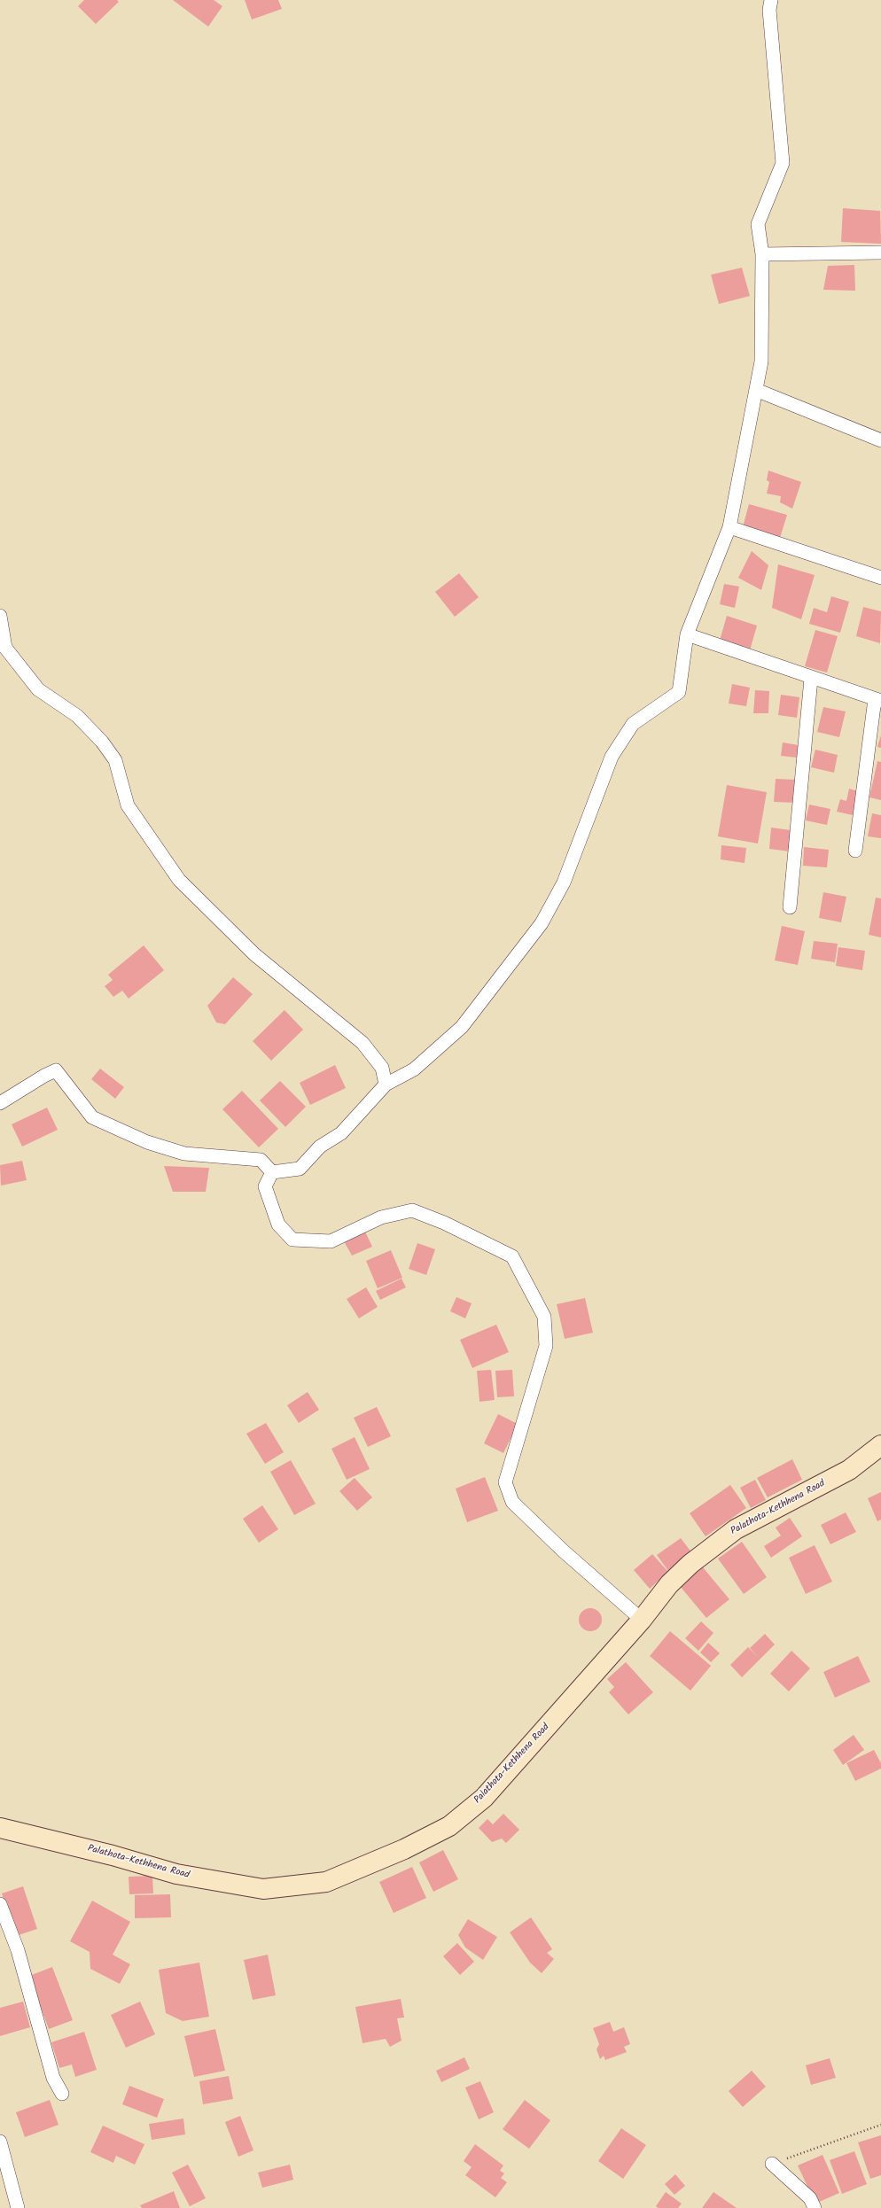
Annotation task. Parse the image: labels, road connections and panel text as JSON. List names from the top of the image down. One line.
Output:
{"streets":{"street":["Palathota-Kethhena Road"]}}
